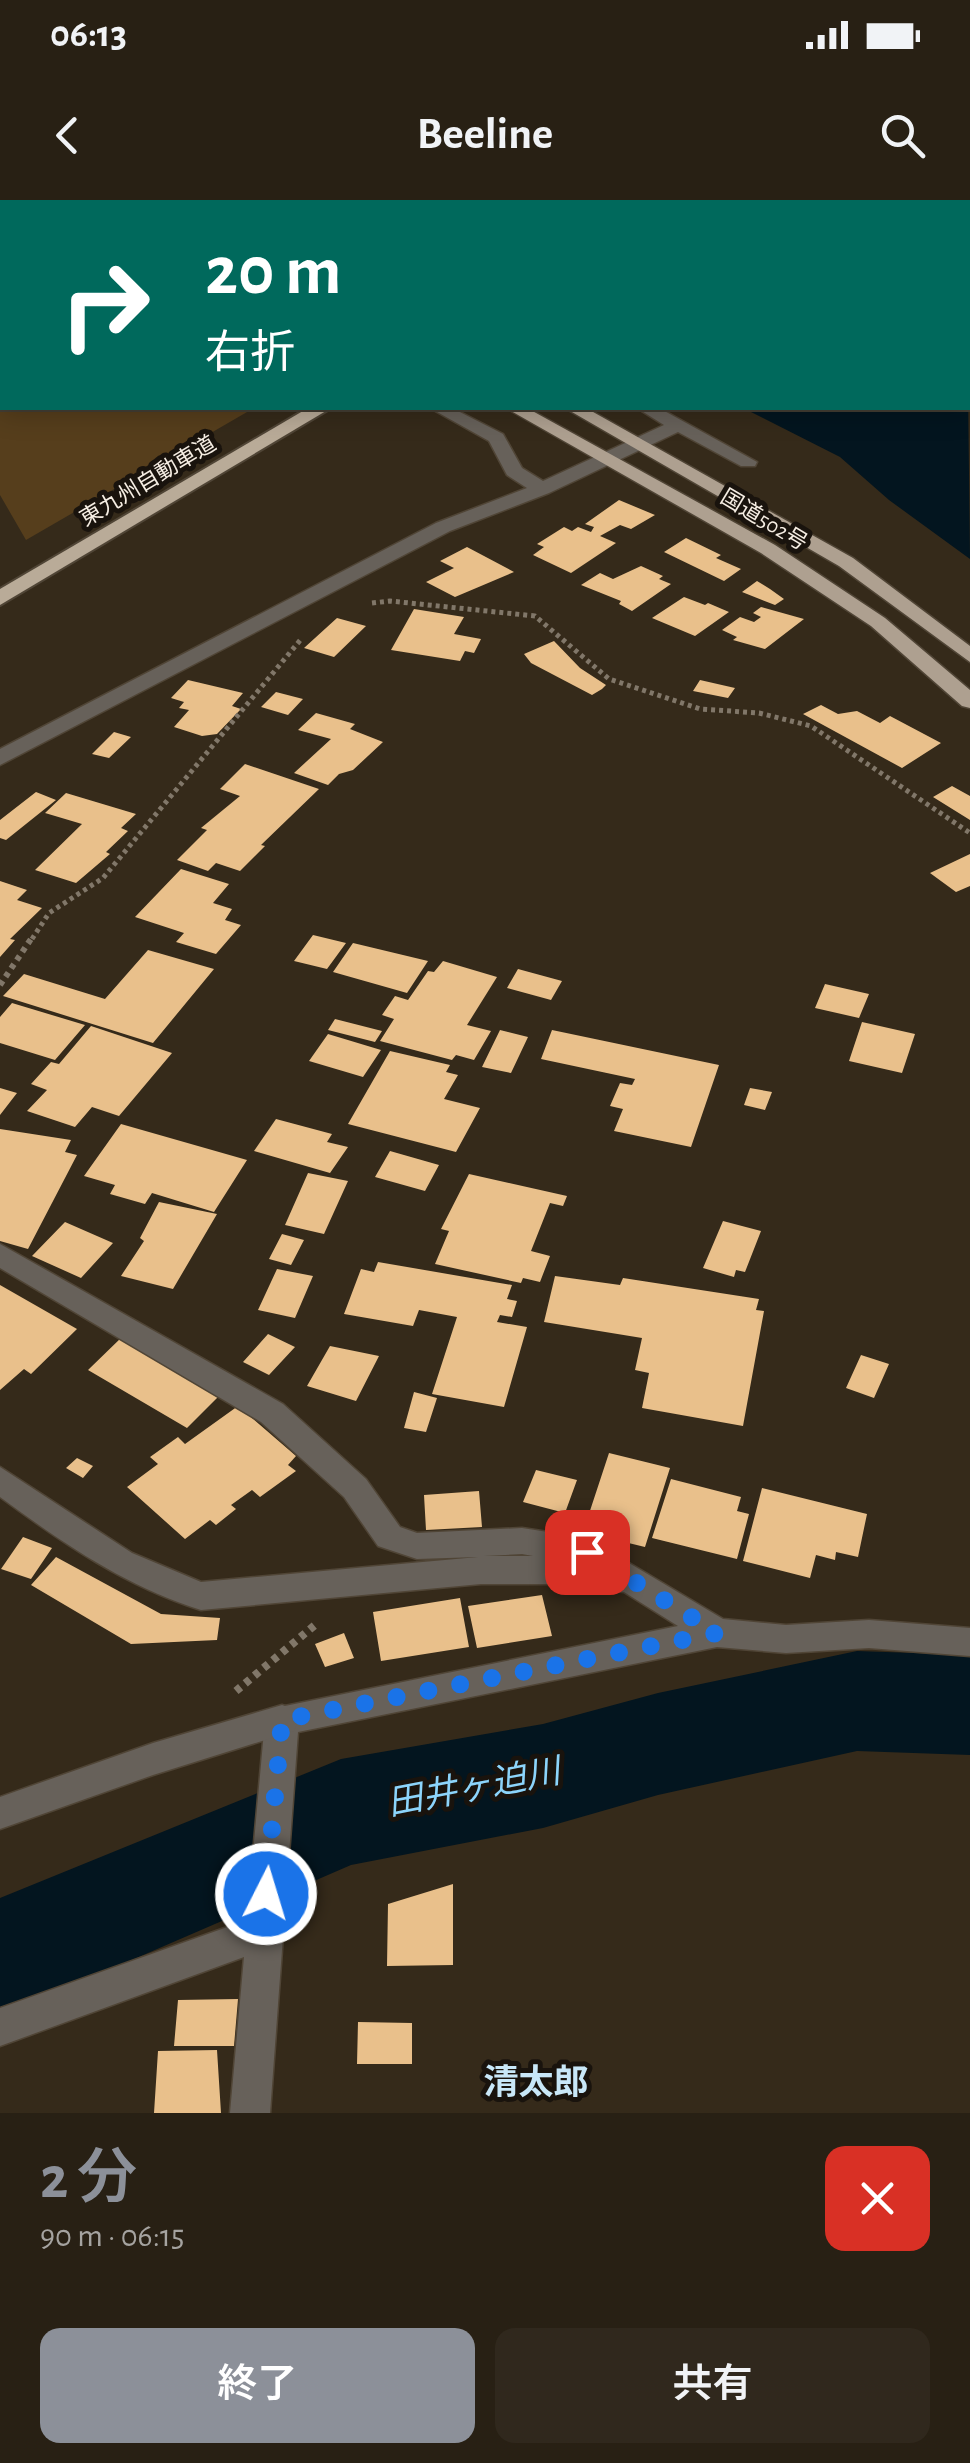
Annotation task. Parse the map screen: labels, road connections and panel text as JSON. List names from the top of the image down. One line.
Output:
{"streets":{"highway":["東九州自動車道","国道502号"]},"districts":["清太郎"],"water":["田井ヶ迫川"],"page":{"status":"06:13","header":"Beeline","turn":["20 m","右折"],"heading":["2 分","90 m · 06:15"],"buttons":["終了","共有"]}}
